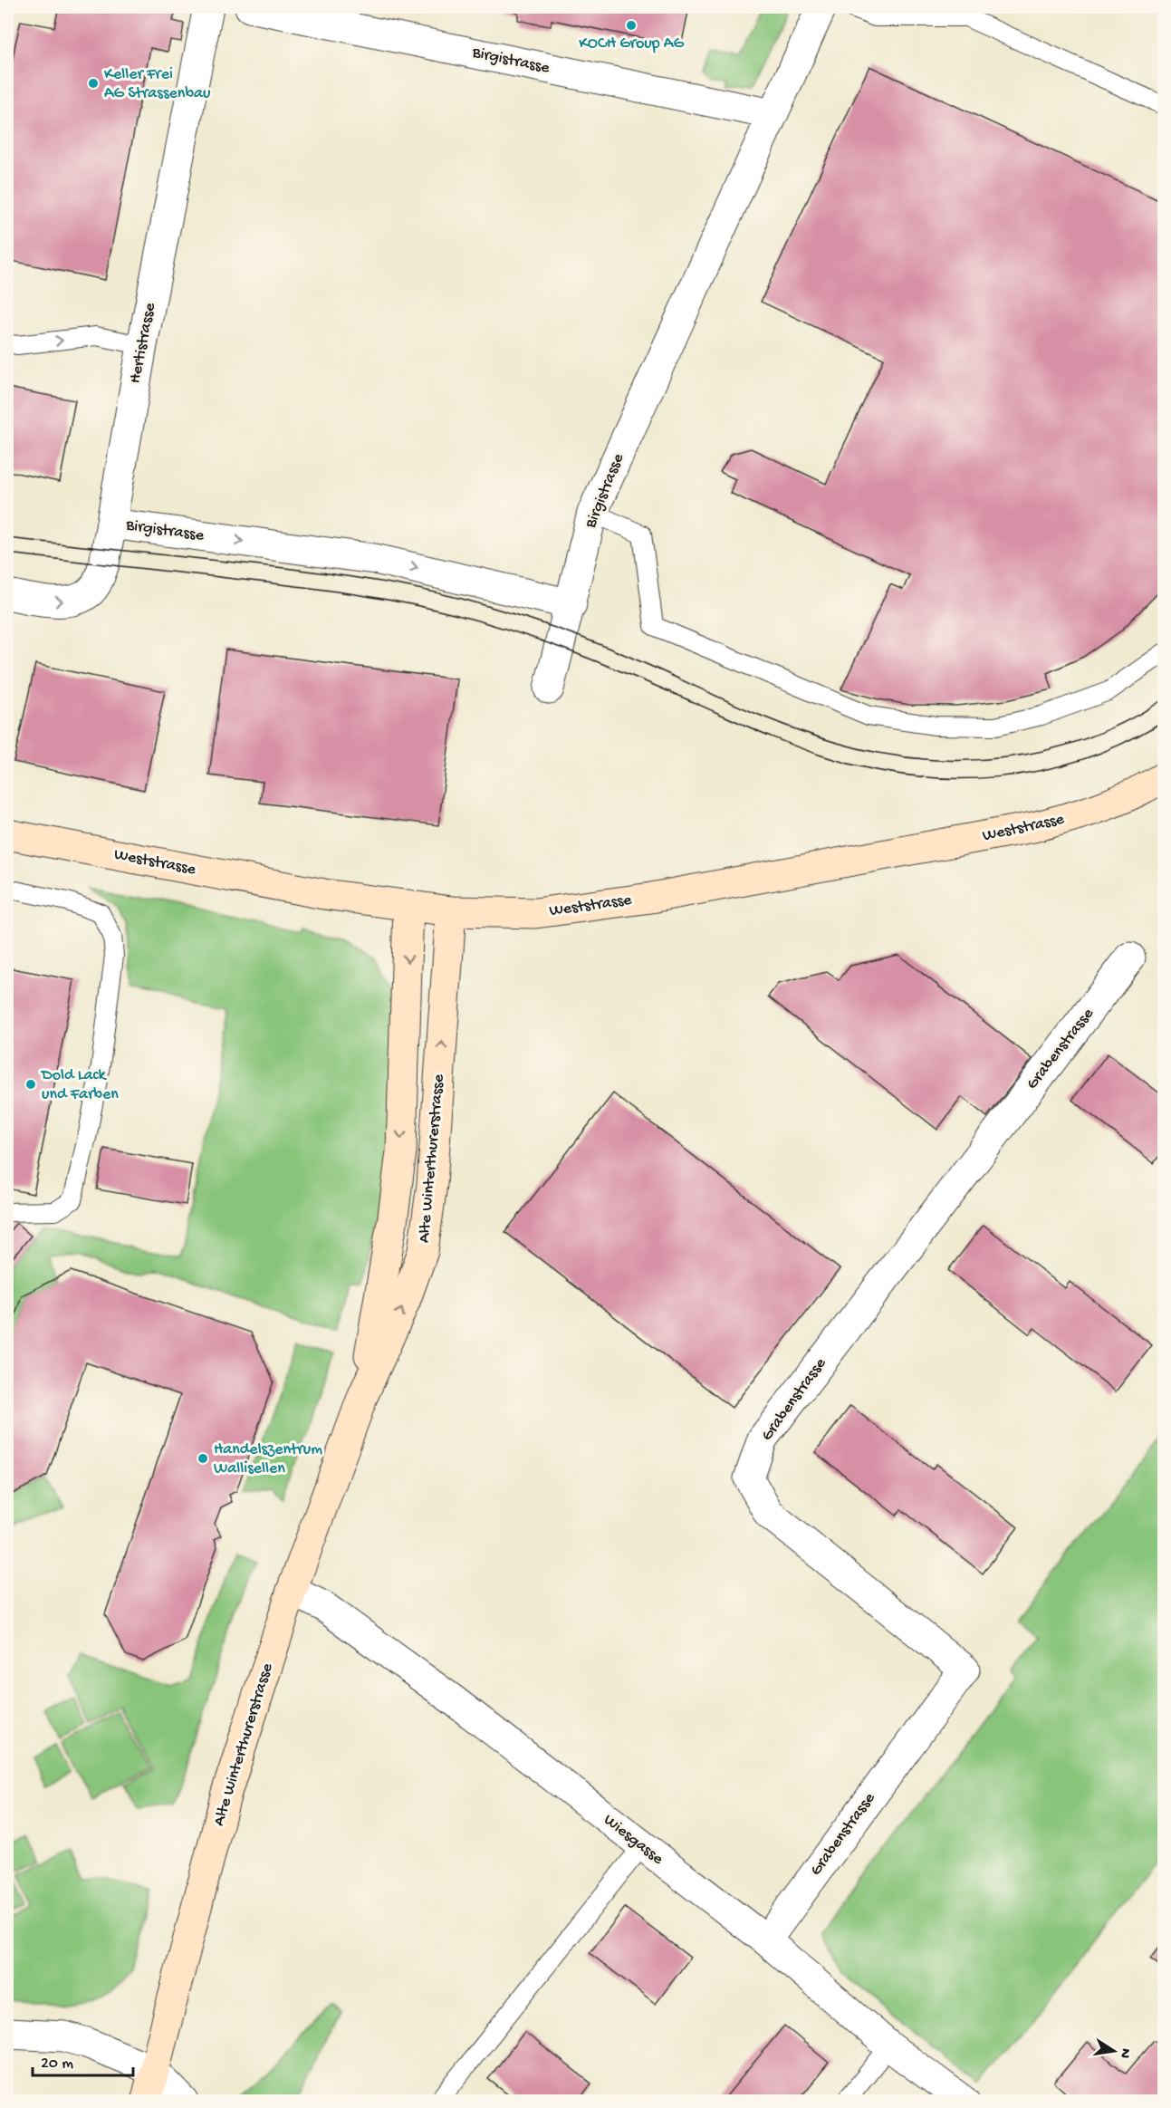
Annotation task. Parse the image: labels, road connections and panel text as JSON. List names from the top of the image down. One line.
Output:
{"streets":{"main road":["Weststrasse","Alte Winterthurerstrasse"],"street":["Birgistrasse","Hertistrasse","Grabenstrasse","Wiesgasse"]},"crossings":[["Birgistrasse","Hertistrasse"],["Weststrasse","Alte Winterthurerstrasse"],["Grabenstrasse","Wiesgasse"],["Alte Winterthurerstrasse","Wiesgasse"]],"places":["KOCH Group AG","Keller Frei AG Strassenbau","Dold Lack und Farben","Handelszentrum Wallisellen"],"scale_bar":"20 m","north":"right"}
